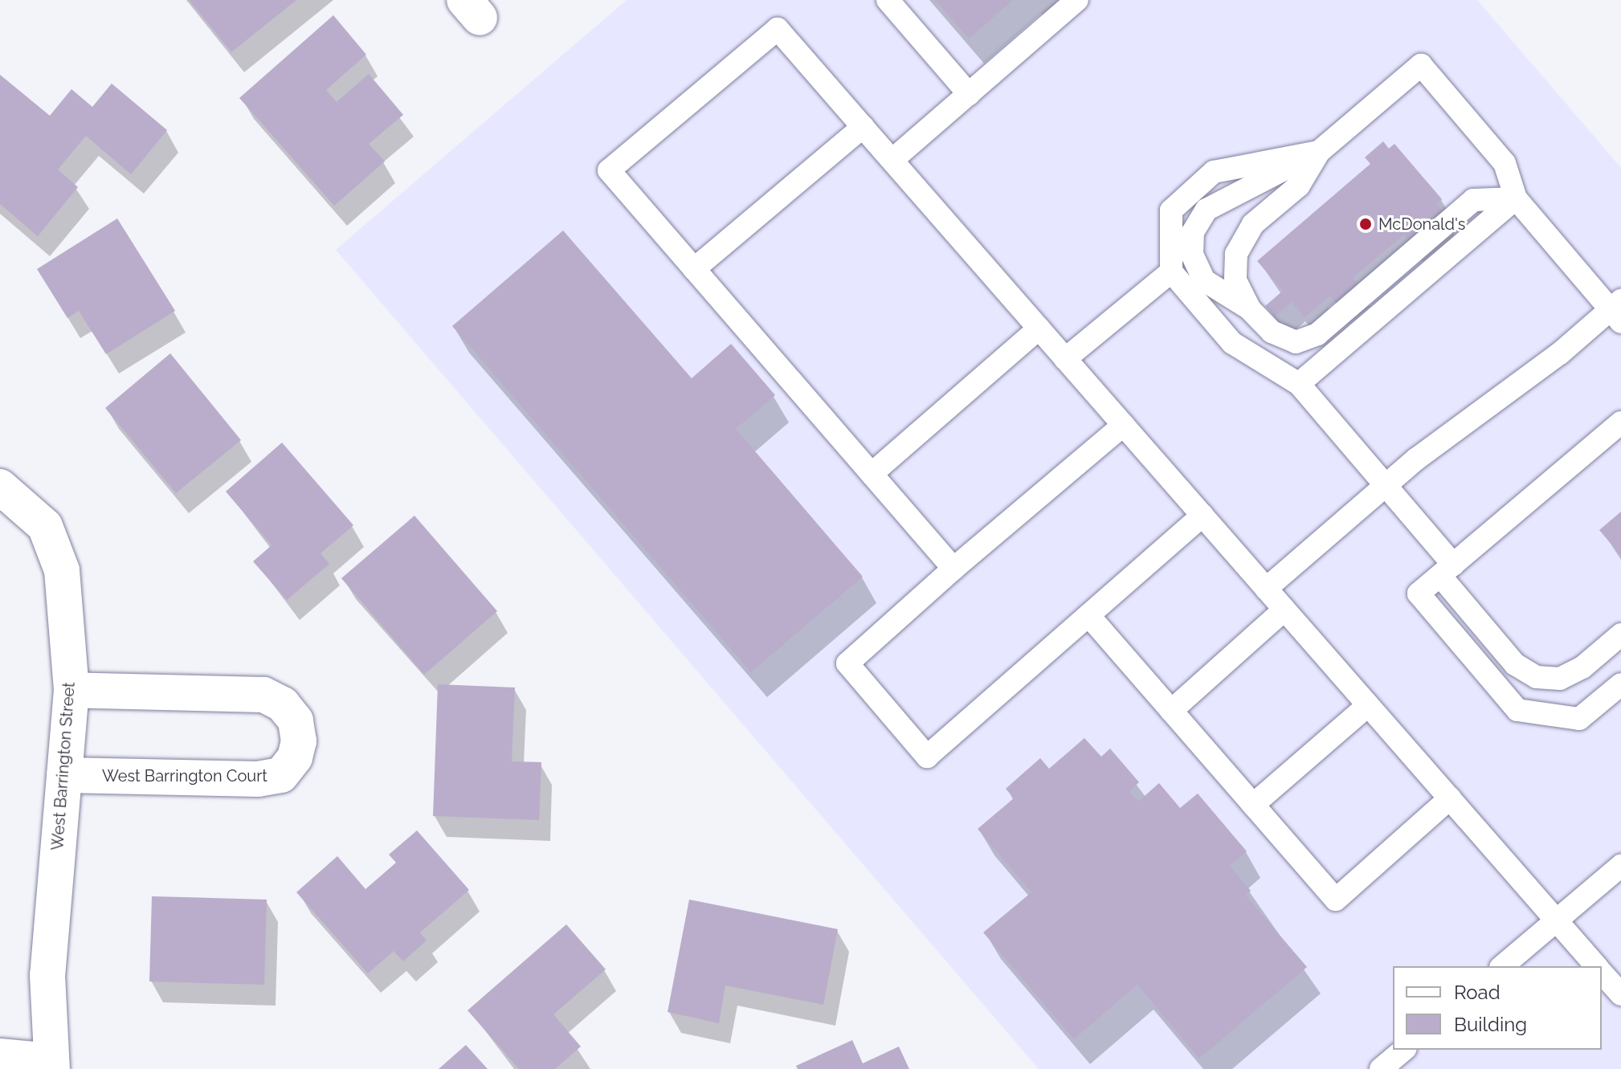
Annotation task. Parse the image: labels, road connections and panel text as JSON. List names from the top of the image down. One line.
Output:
{"streets":{"street":["West Barrington Street","West Barrington Court"]},"crossings":[["West Barrington Street","West Barrington Court"]],"places":["McDonald's"],"legend":["Road","Building"]}
